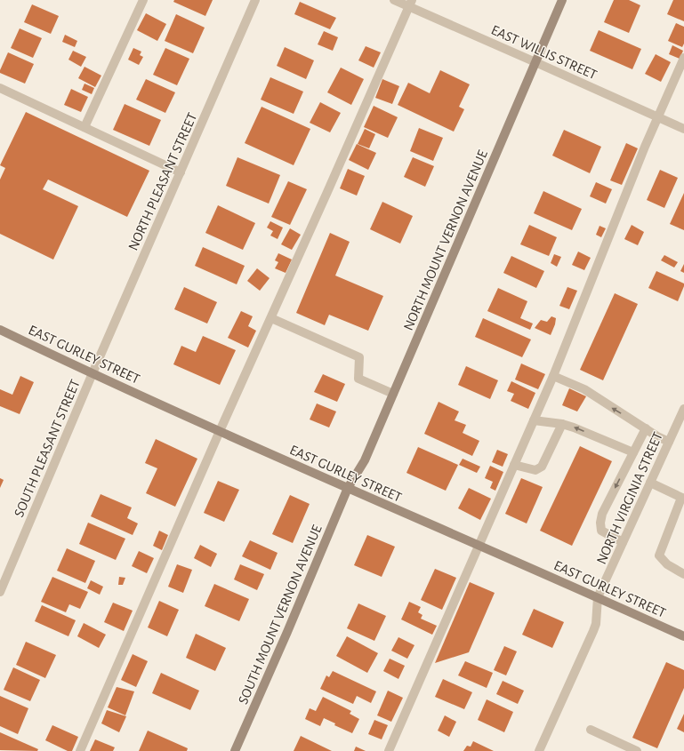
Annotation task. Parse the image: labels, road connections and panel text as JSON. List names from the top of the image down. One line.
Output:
{"streets":{"street":["EAST WILLIS STREET","NORTH PLEASANT STREET","NORTH MOUNT VERNON AVENUE","EAST GURLEY STREET","SOUTH PLEASANT STREET","NORTH VIRGINIA STREET","SOUTH MOUNT VERNON AVENUE"]},"crossings":[["EAST WILLIS STREET","NORTH MOUNT VERNON AVENUE"],["NORTH PLEASANT STREET","EAST GURLEY STREET"],["NORTH PLEASANT STREET","SOUTH PLEASANT STREET"],["NORTH MOUNT VERNON AVENUE","EAST GURLEY STREET"],["NORTH MOUNT VERNON AVENUE","SOUTH MOUNT VERNON AVENUE"],["EAST GURLEY STREET","SOUTH PLEASANT STREET"],["EAST GURLEY STREET","NORTH VIRGINIA STREET"],["EAST GURLEY STREET","SOUTH MOUNT VERNON AVENUE"]]}
